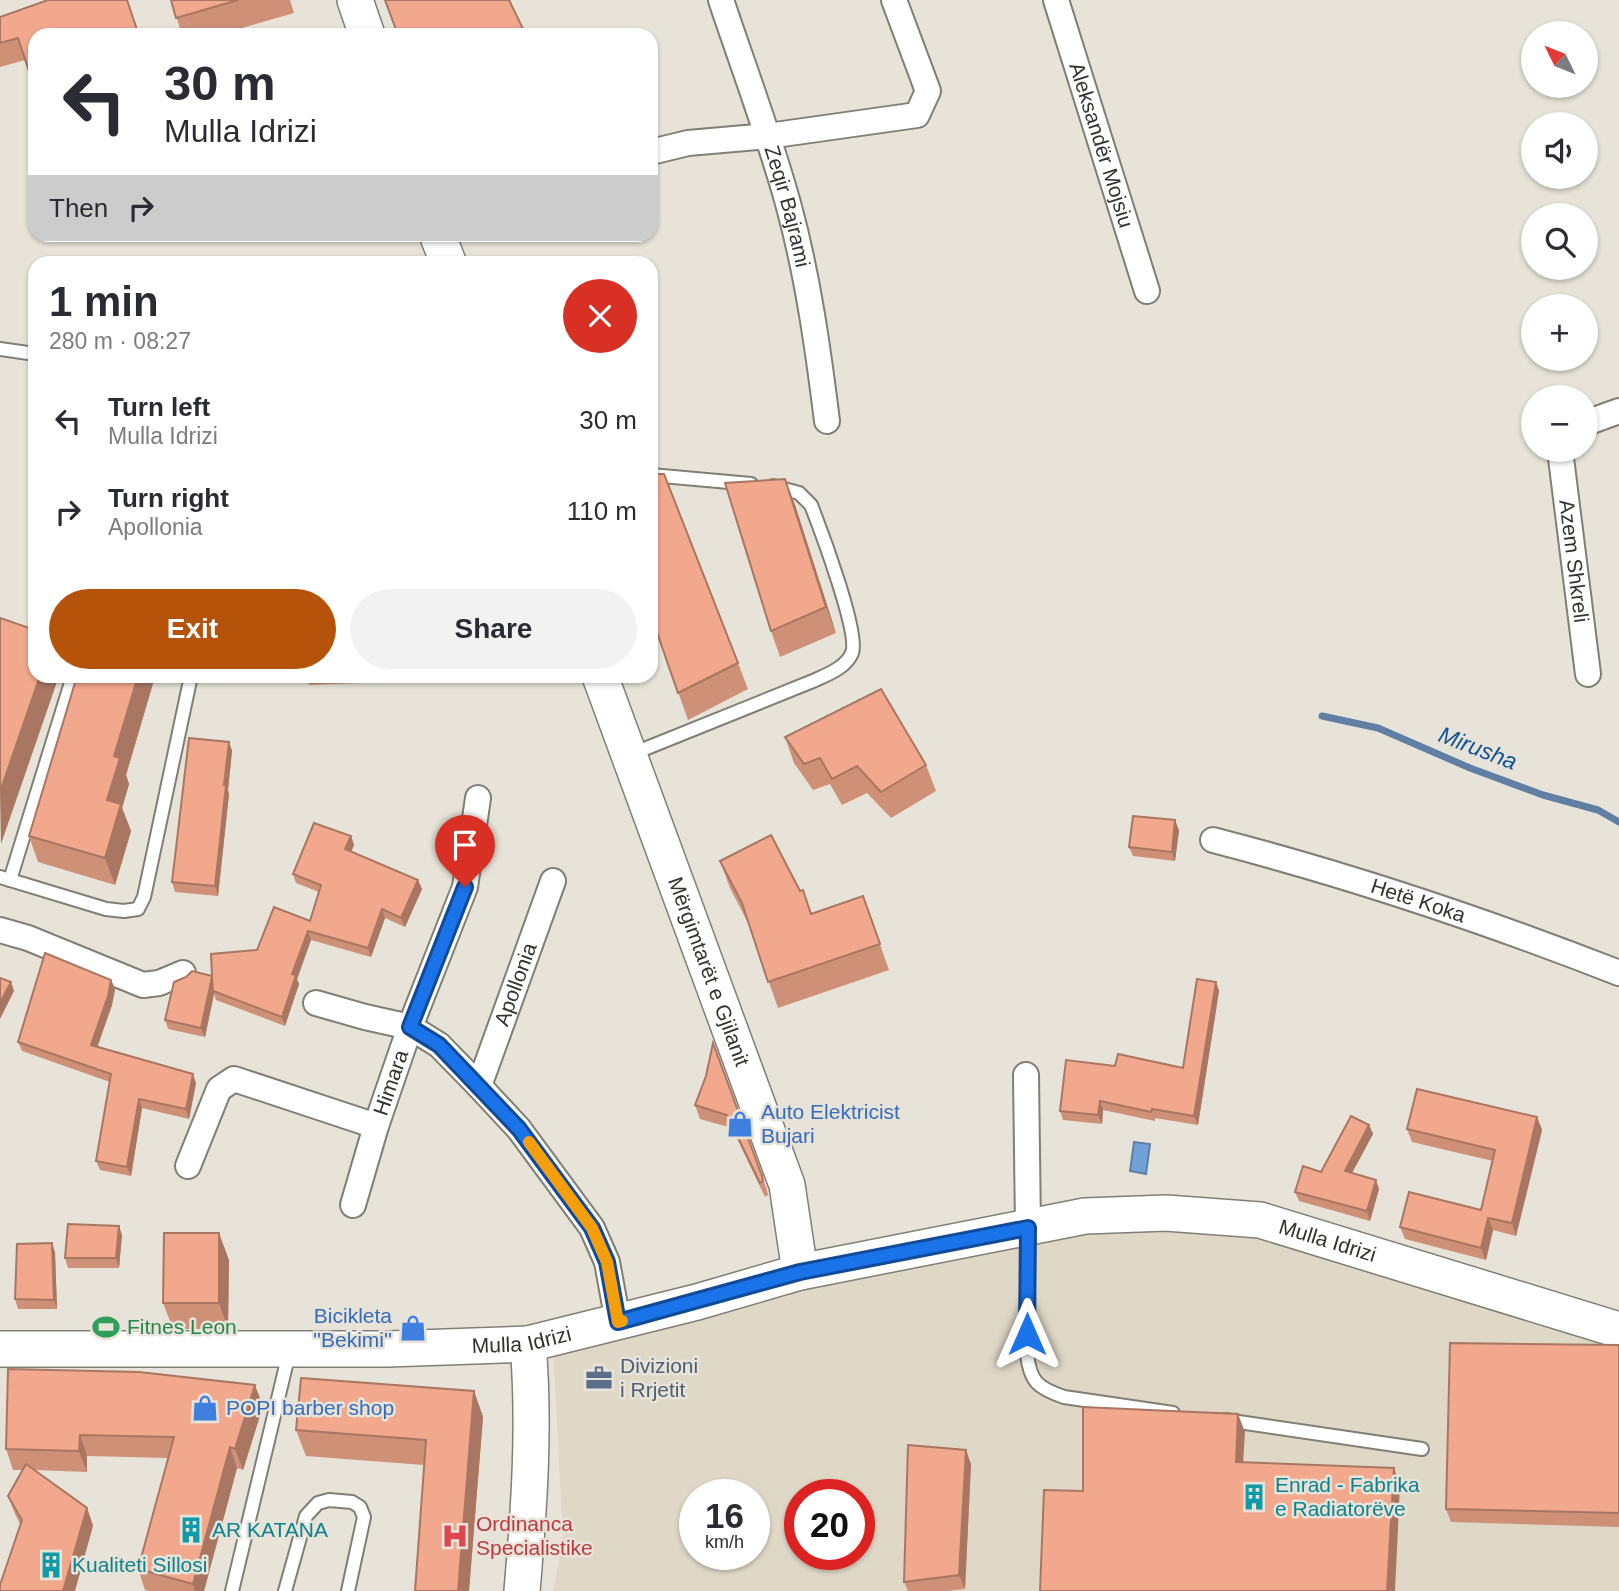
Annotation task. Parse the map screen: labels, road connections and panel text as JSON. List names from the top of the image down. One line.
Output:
{"streets":{"street":["Aleksandër Mojsiu","Zeqir Bajrami","Azem Shkreli","Hetë Koka","Mërgimtarët e Gjilanit","Apollonia","Himara","Mulla Idrizi"]},"crossings":[["Mërgimtarët e Gjilanit","Mulla Idrizi"]],"water":["Mirusha"],"places":{"shop":["Auto Elektricist Bujari","Bicikleta ''Bekimi''","POPI barber shop"],"sports":["Fitnes Leon"],"office":["Divizioni i Rrjetit"],"building":["Enrad - Fabrika e Radiatorëve","AR KATANA","Kualiteti Sillosi"],"hospital":["Ordinanca Specialistike"]},"north":"top left","page":{"map_buttons":["+","−"],"turn":["30 m","Mulla Idrizi"],"then":"Then","heading":["1 min","280 m · 08:27"],"list":[{"name":"Turn left","note":"Mulla Idrizi","value":"30 m"},{"name":"Turn right","note":"Apollonia","value":"110 m"}],"buttons":["Exit","Share"],"speed":"16 km/h","limit":"20"}}
